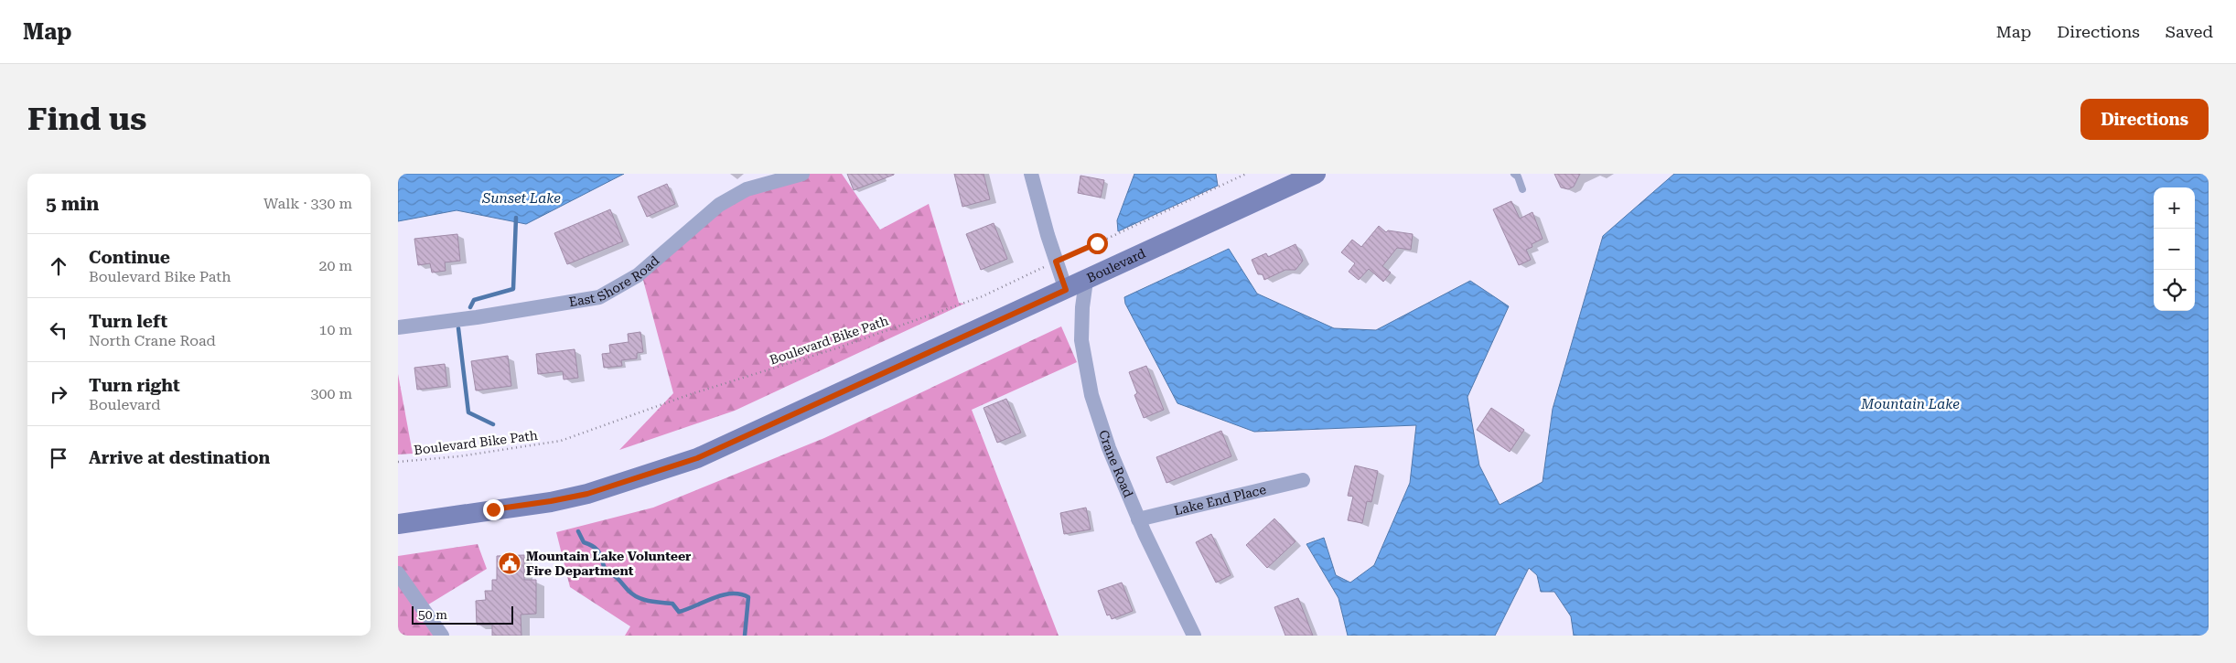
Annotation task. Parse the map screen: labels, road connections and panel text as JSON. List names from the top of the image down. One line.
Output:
{"streets":{"main road":["Boulevard"],"street":["East Shore Road","Crane Road","Lake End Place"],"path":["Boulevard Bike Path"]},"crossings":[["Boulevard","Crane Road"],["Crane Road","Lake End Place"]],"water":["Sunset Lake","Mountain Lake"],"places":{"public building":["Mountain Lake Volunteer Fire Department"]},"scale_bar":"50 m","page":{"header":"Map","nav":["Map","Directions","Saved"],"buttons":"Directions","title":"Find us","heading":["5 min","Walk · 330 m"],"map_buttons":["+","−"],"list":[["Continue","Boulevard Bike Path","20 m"],["Turn left","North Crane Road","10 m"],["Turn right","Boulevard","300 m"],"Arrive at destination"],"scale":"50 m"}}
